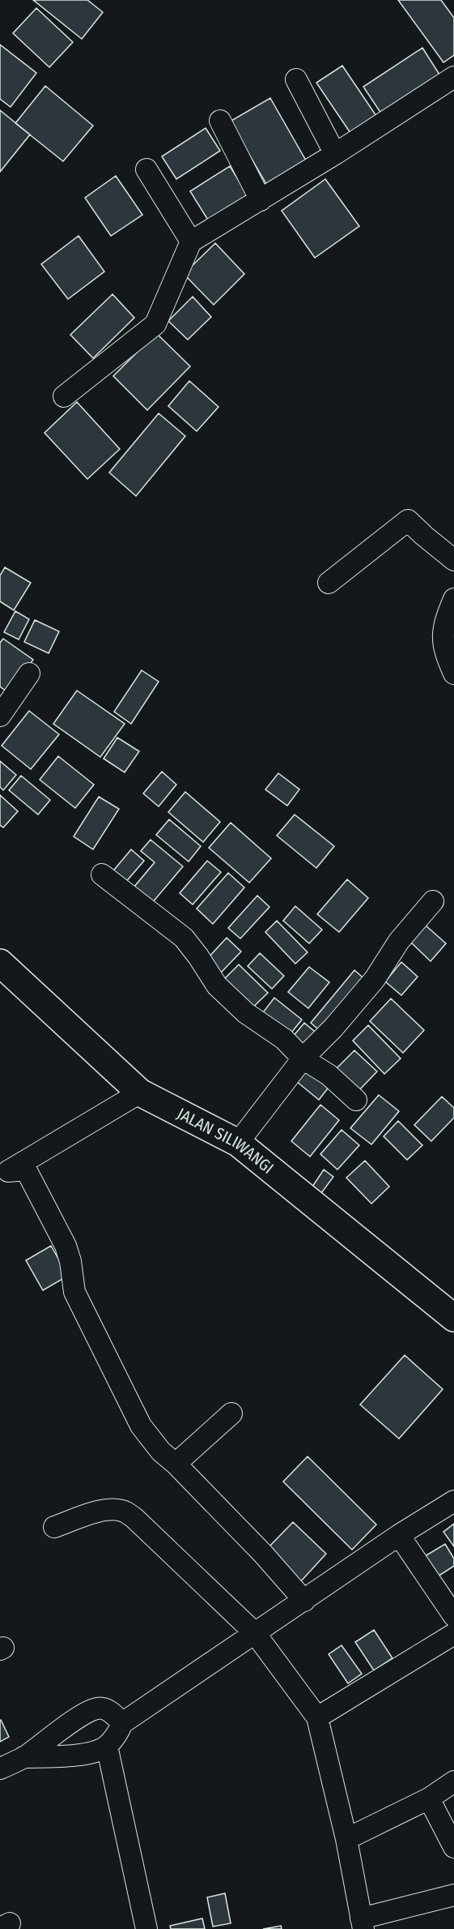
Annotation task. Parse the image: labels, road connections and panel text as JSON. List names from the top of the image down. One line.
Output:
{"streets":{"main road":["JALAN SILIWANGI"]}}
